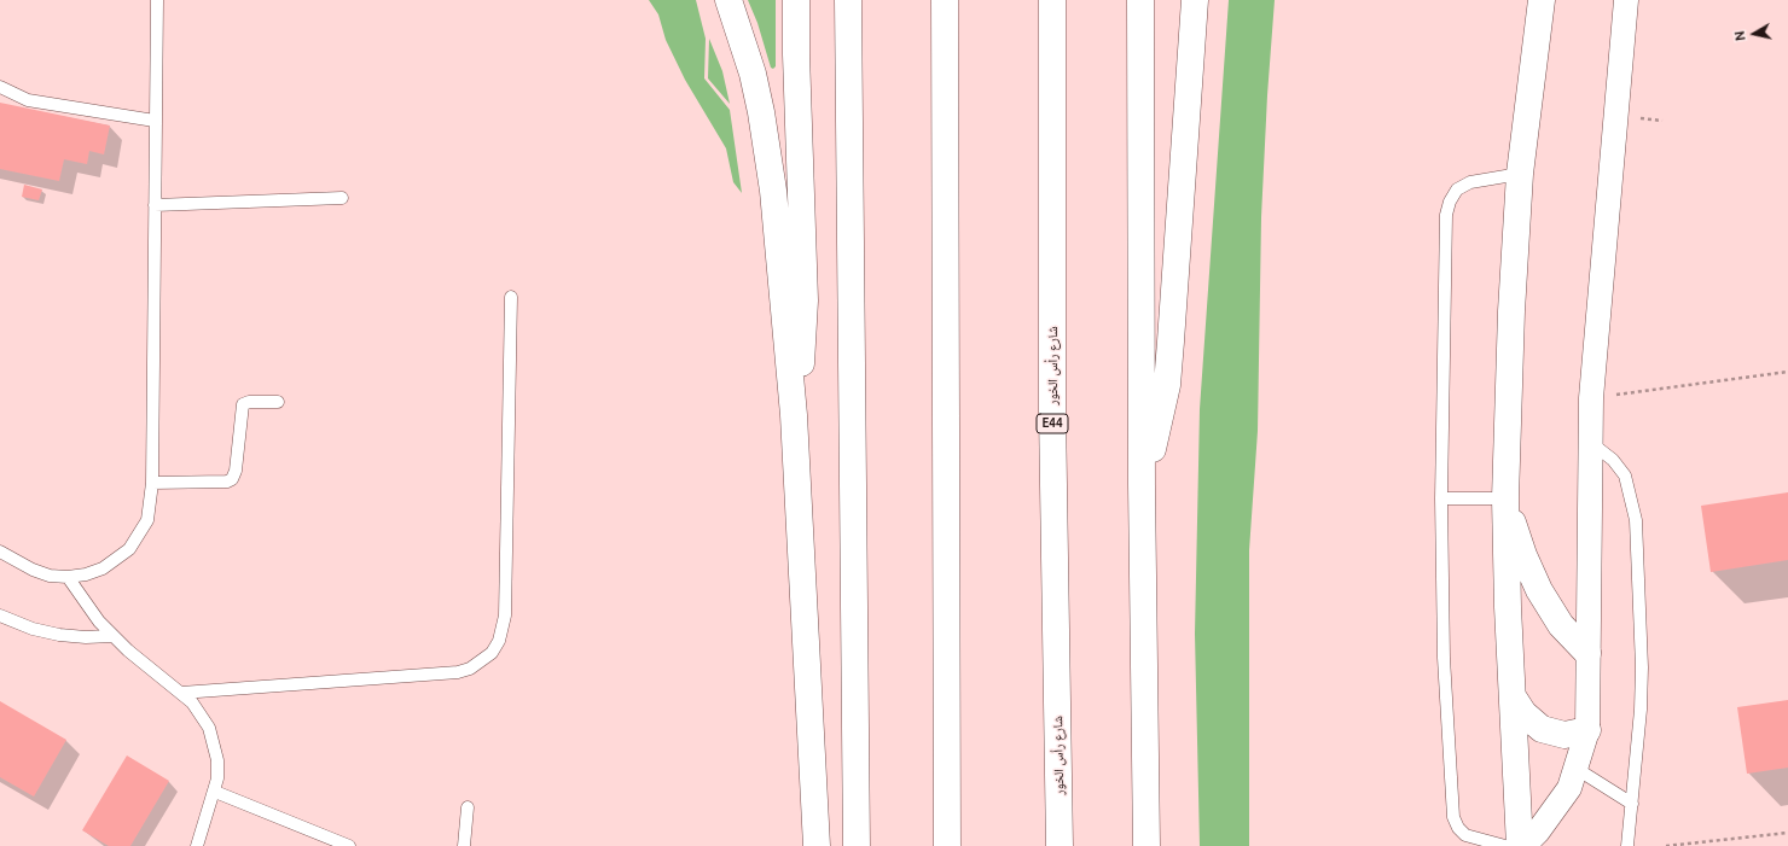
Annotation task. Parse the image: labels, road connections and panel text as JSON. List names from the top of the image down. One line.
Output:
{"streets":{"main road":["شارع رأس الخور","E44"]},"north":"left"}
